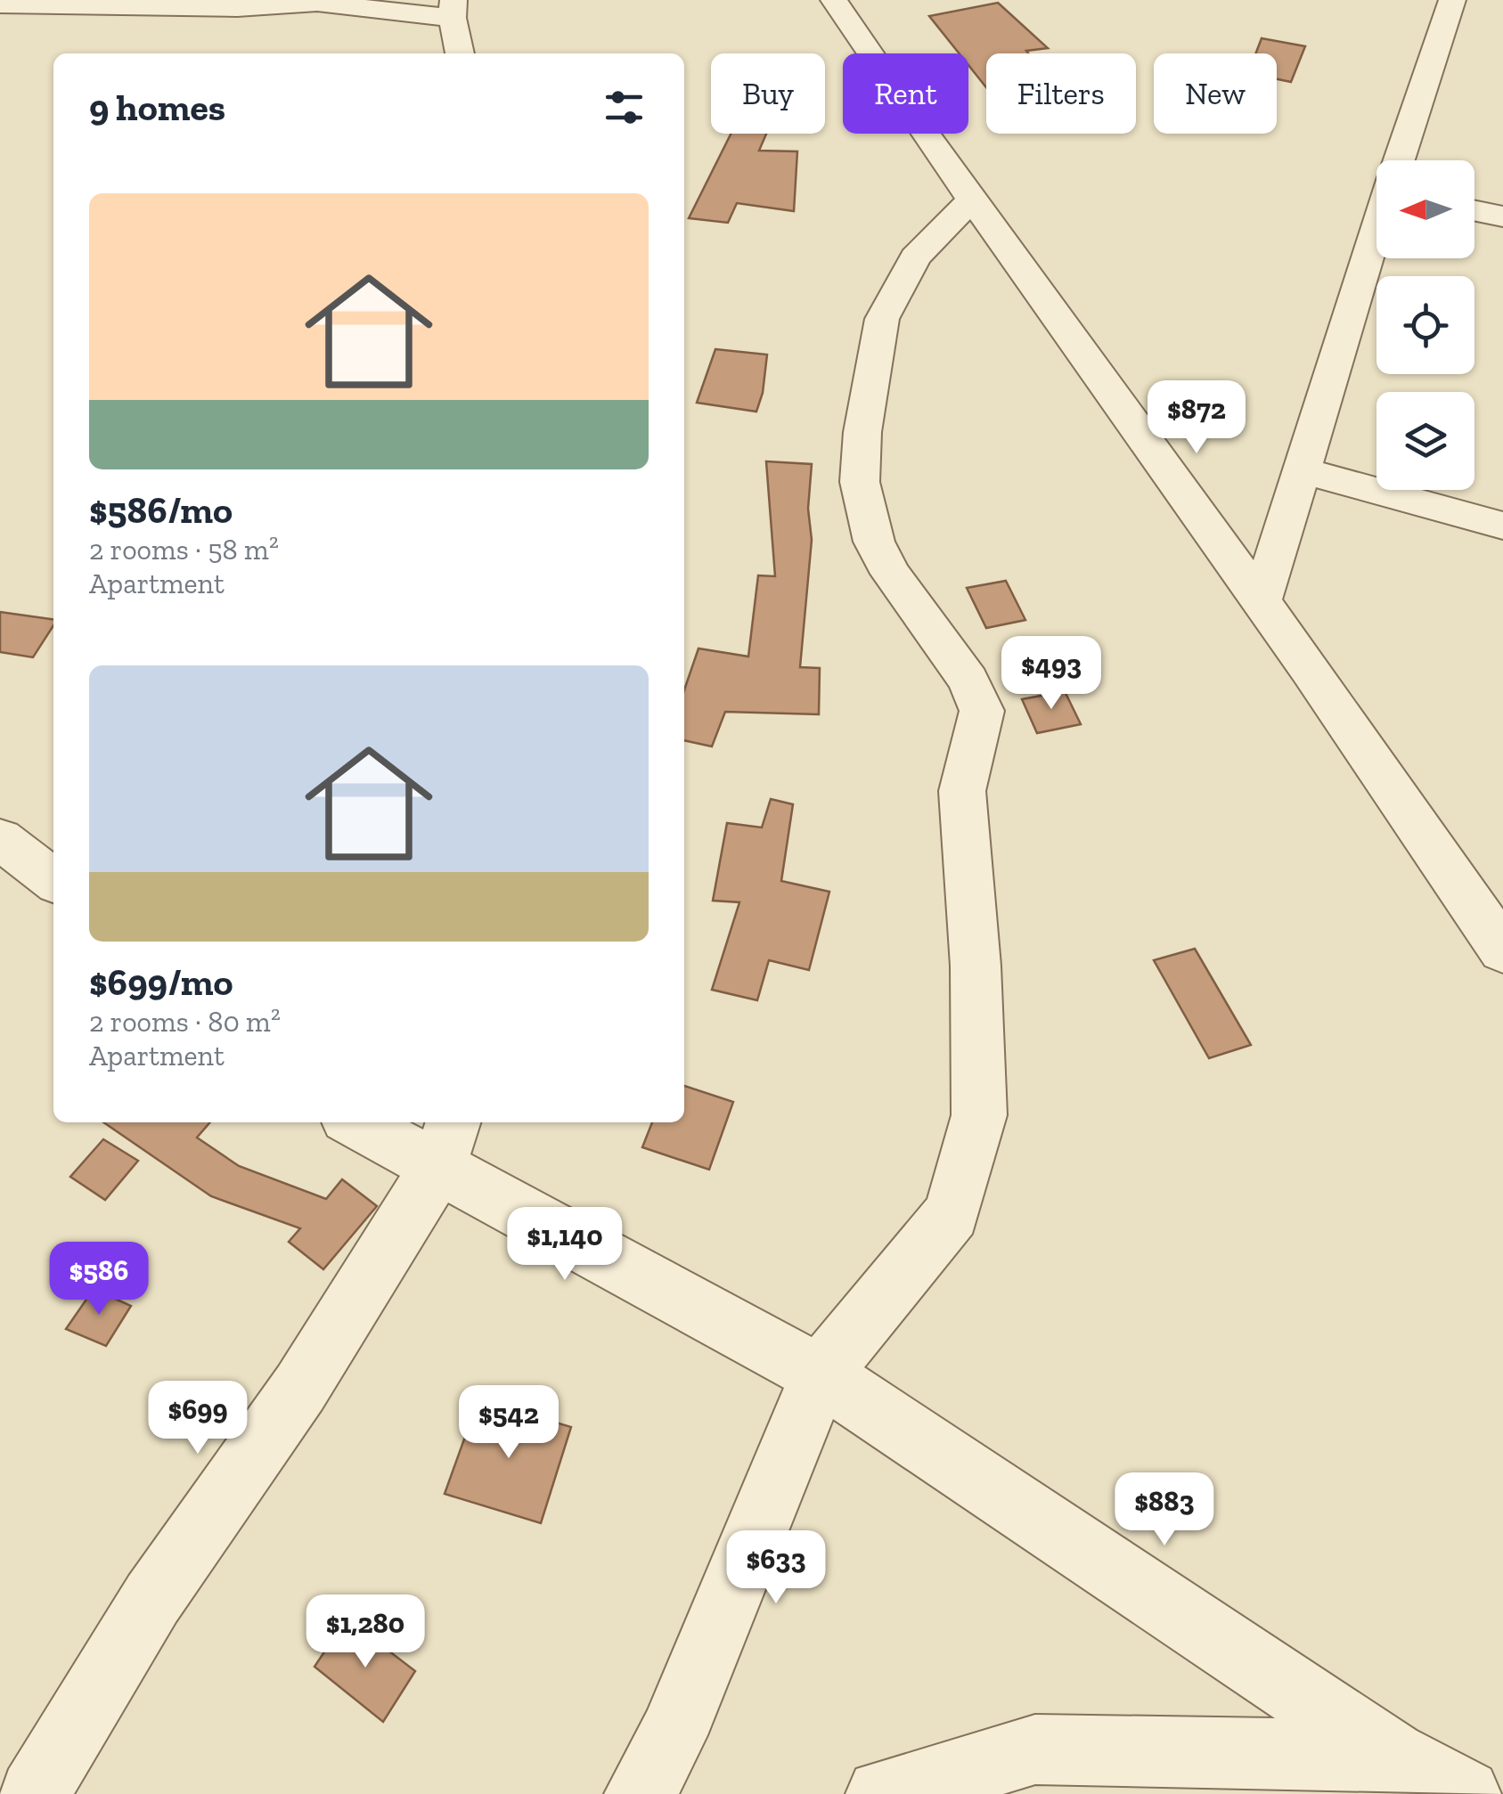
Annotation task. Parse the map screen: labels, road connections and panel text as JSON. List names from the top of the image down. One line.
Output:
{"north":"left","page":{"chip":["Buy","Rent","Filters","New"],"heading":"9 homes","list":[{"name":"$586/mo","note":"2 rooms · 58 m² · Apartment"},{"name":"$699/mo","note":"2 rooms · 80 m² · Apartment"}],"price":["$872","$493","$1,140","$586","$699","$542","$883","$633","$1,280"]}}
